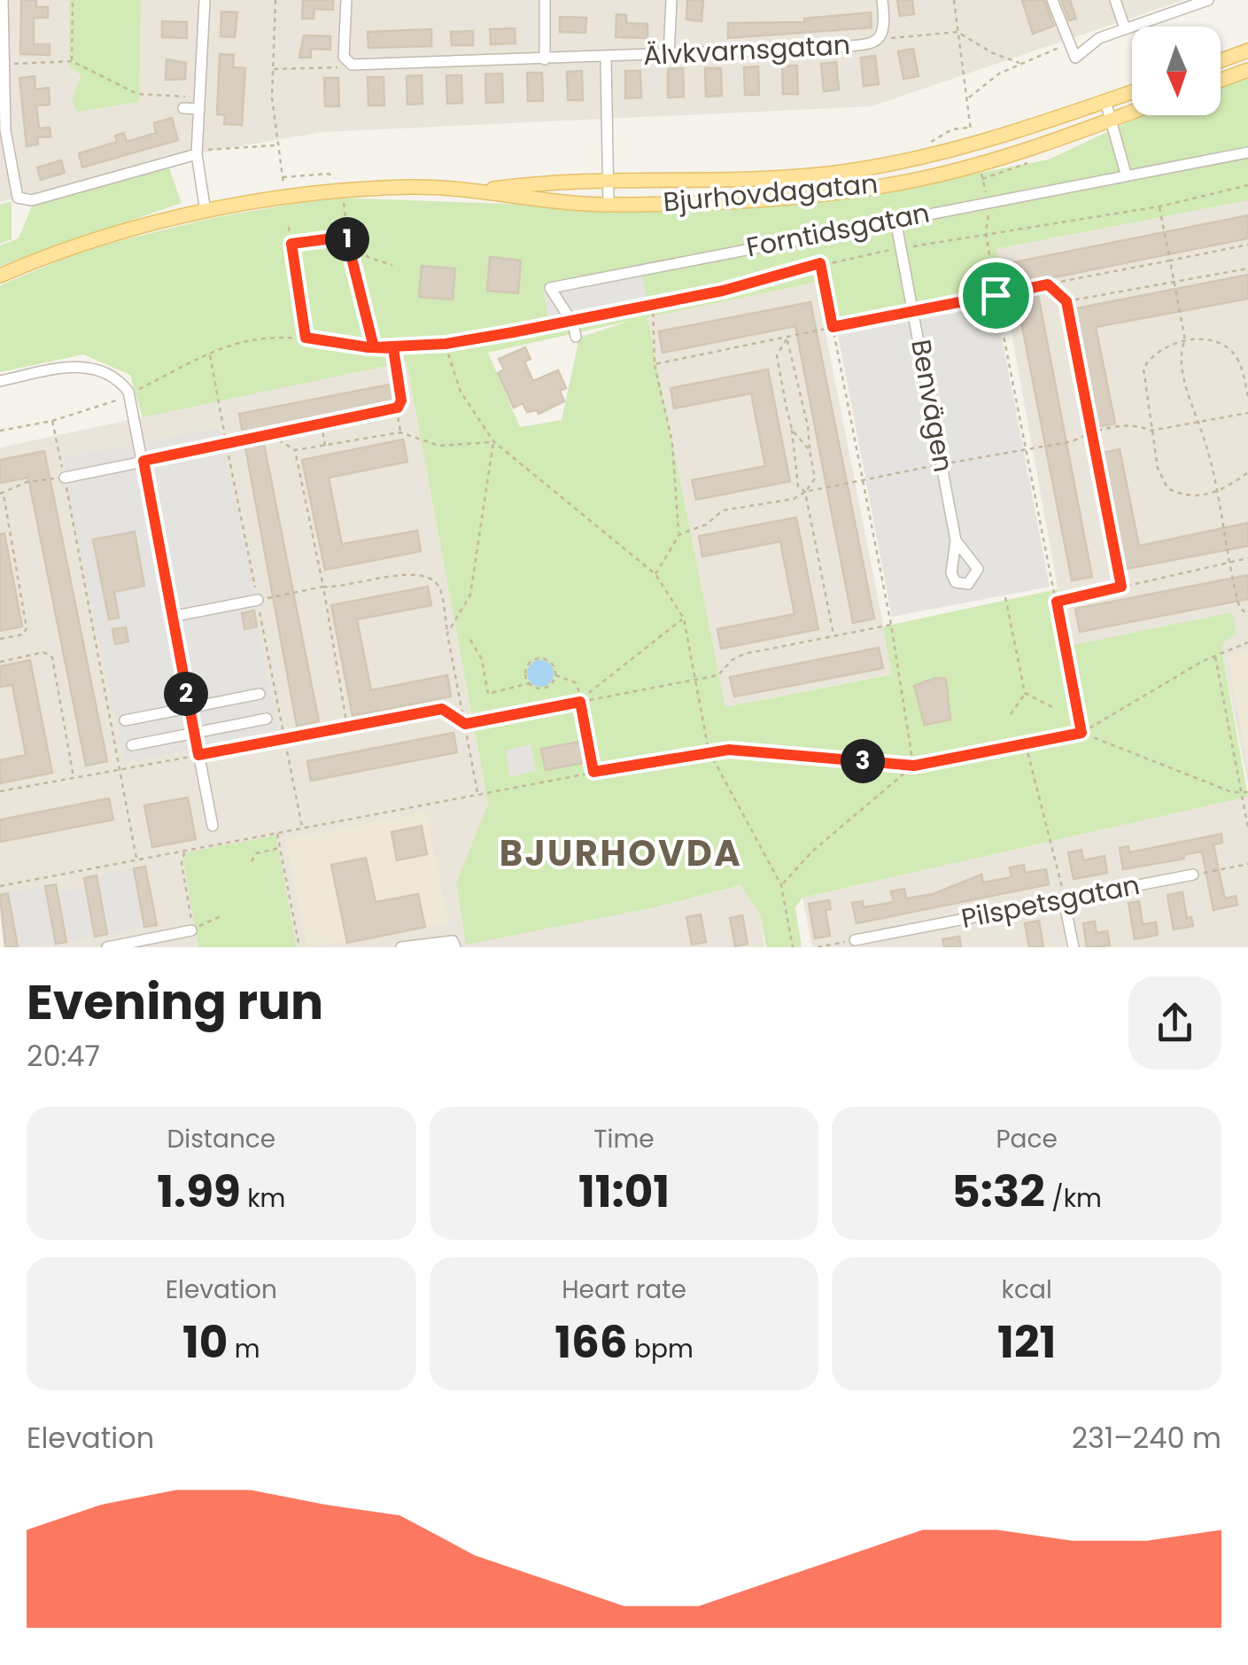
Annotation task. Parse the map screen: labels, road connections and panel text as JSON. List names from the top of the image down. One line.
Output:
{"streets":{"main road":["Bjurhovdagatan"],"street":["Älvkvarnsgatan","Forntidsgatan","Benvägen","Pilspetsgatan"]},"crossings":[["Älvkvarnsgatan","Bjurhovdagatan"],["Forntidsgatan","Benvägen"]],"districts":["BJURHOVDA"],"north":"bottom","page":{"pins":["1","2","3"],"heading":["Evening run","20:47"],"stats":[["Distance","1.99 km"],["Time","11:01"],["Pace","5:32 /km"],["Elevation","10 m"],["Heart rate","166 bpm"],["kcal","121"]],"chart":["Elevation","231–240 m"]}}
